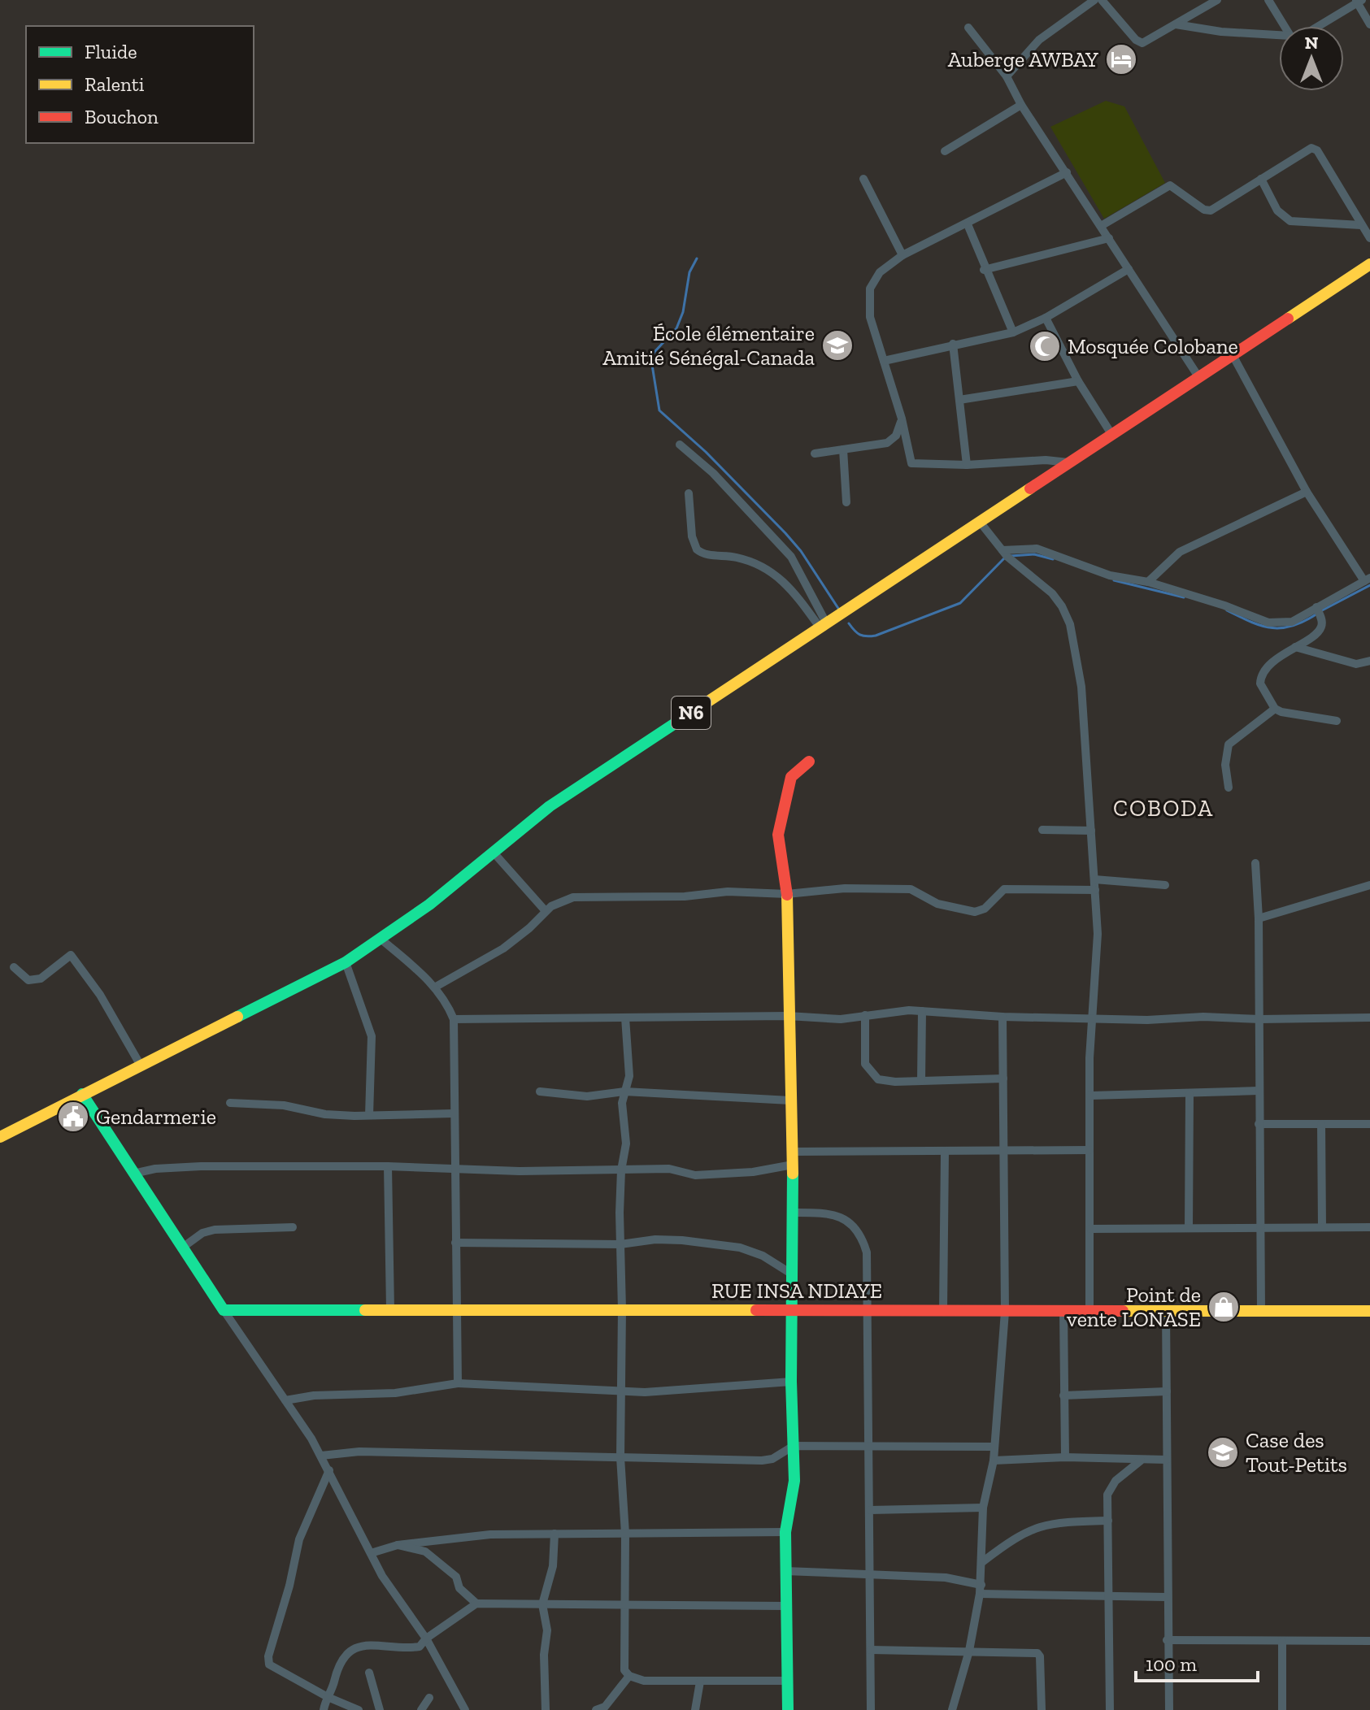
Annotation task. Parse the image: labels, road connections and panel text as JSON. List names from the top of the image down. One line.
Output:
{"streets":{"main road":["N6","RUE INSA NDIAYE"]},"districts":["COBODA"],"places":{"hotel":["Auberge AWBAY"],"school or university":["École élémentaire Amitié Sénégal-Canada","Case des Tout-Petits"],"mosque":["Mosquée Colobane"],"public building":["Gendarmerie"],"shop":["Point de vente LONASE"]},"legend":["Fluide","Ralenti","Bouchon"],"scale_bar":"100 m","north":"top"}
